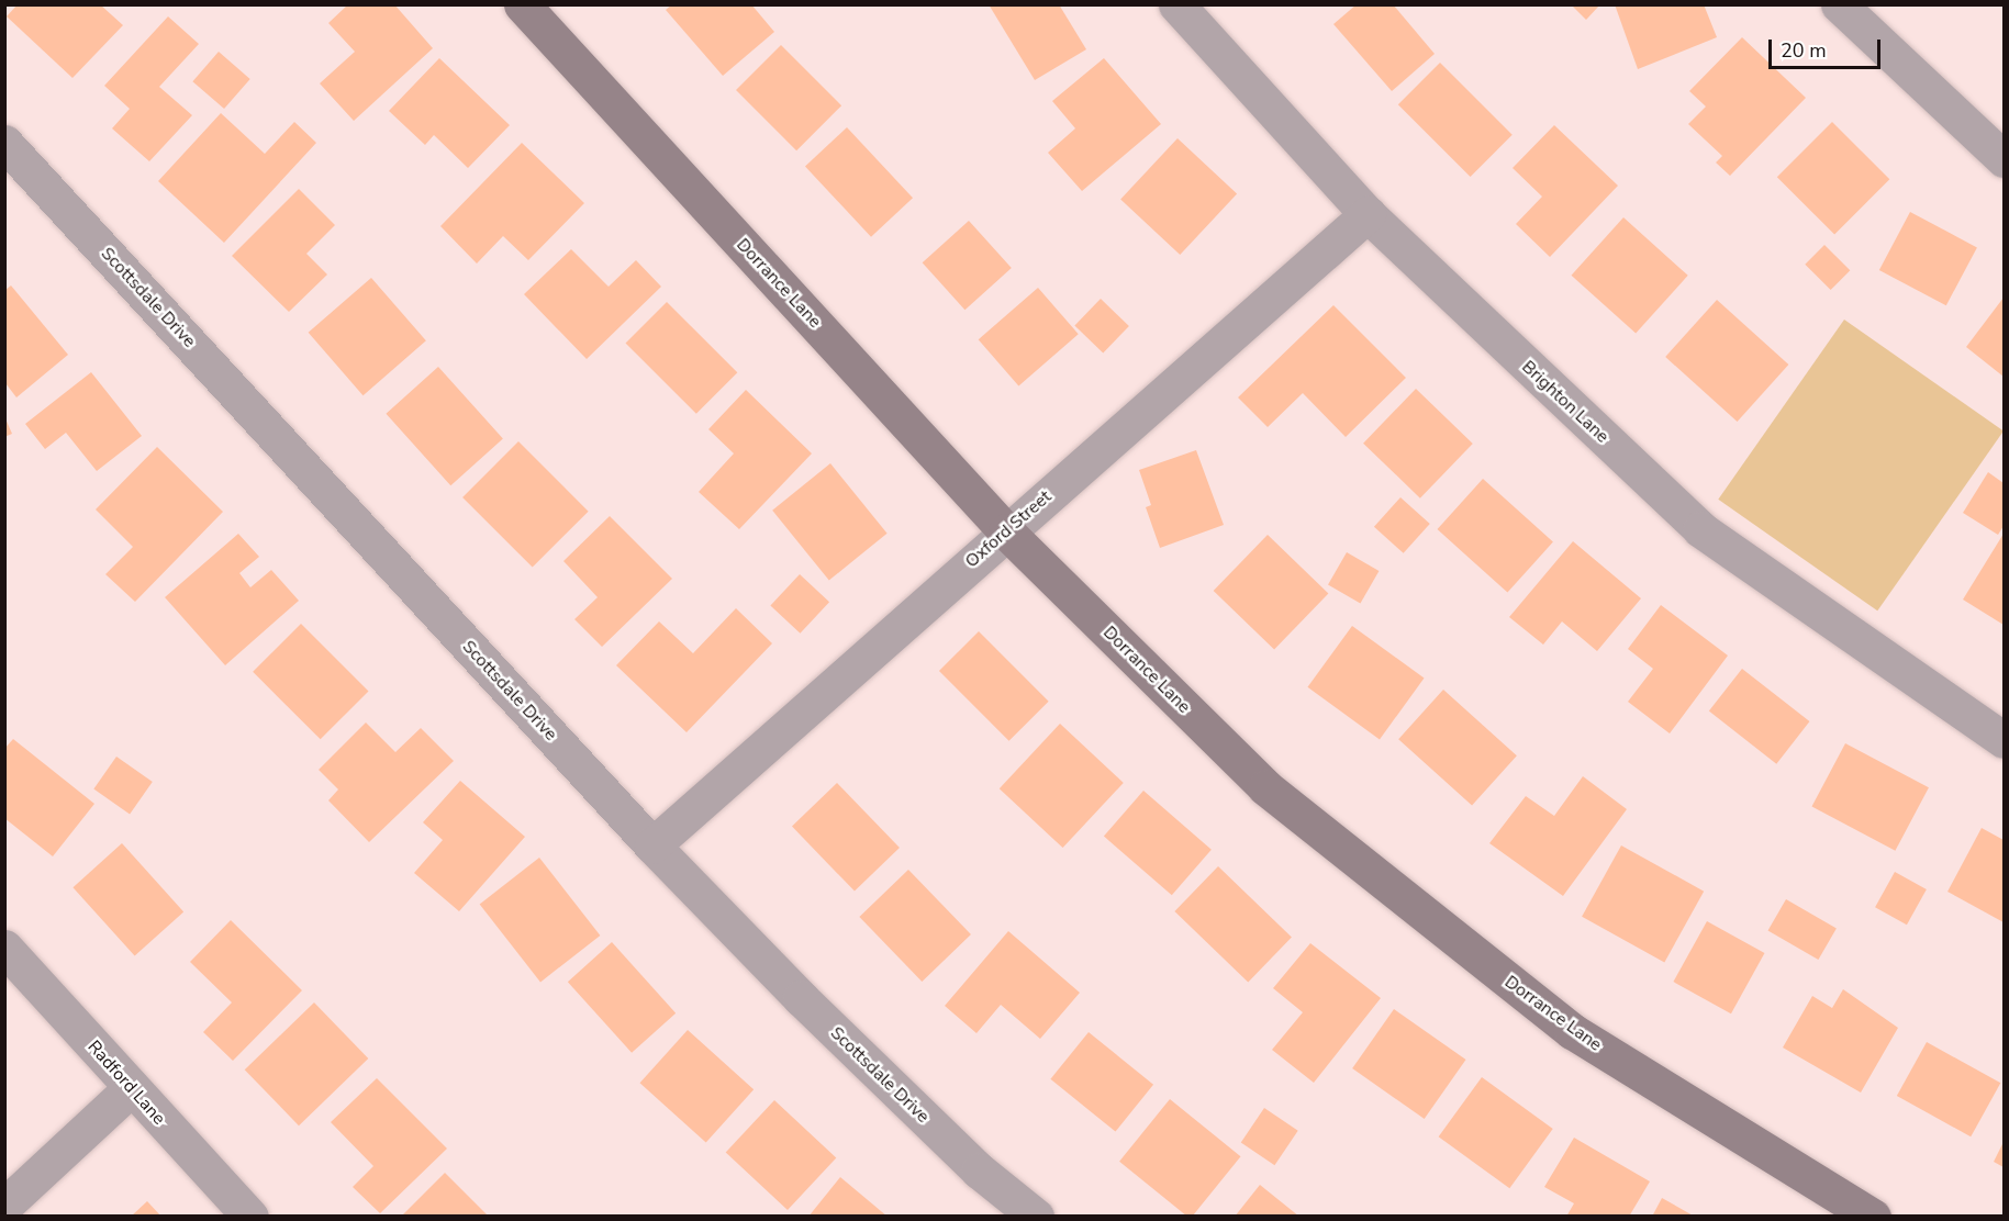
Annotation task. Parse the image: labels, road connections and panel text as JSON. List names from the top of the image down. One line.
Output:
{"streets":{"street":["Dorrance Lane","Scottsdale Drive","Brighton Lane","Oxford Street","Radford Lane"]},"crossings":[["Dorrance Lane","Oxford Street"],["Scottsdale Drive","Oxford Street"],["Brighton Lane","Oxford Street"]],"scale_bar":"20 m"}
